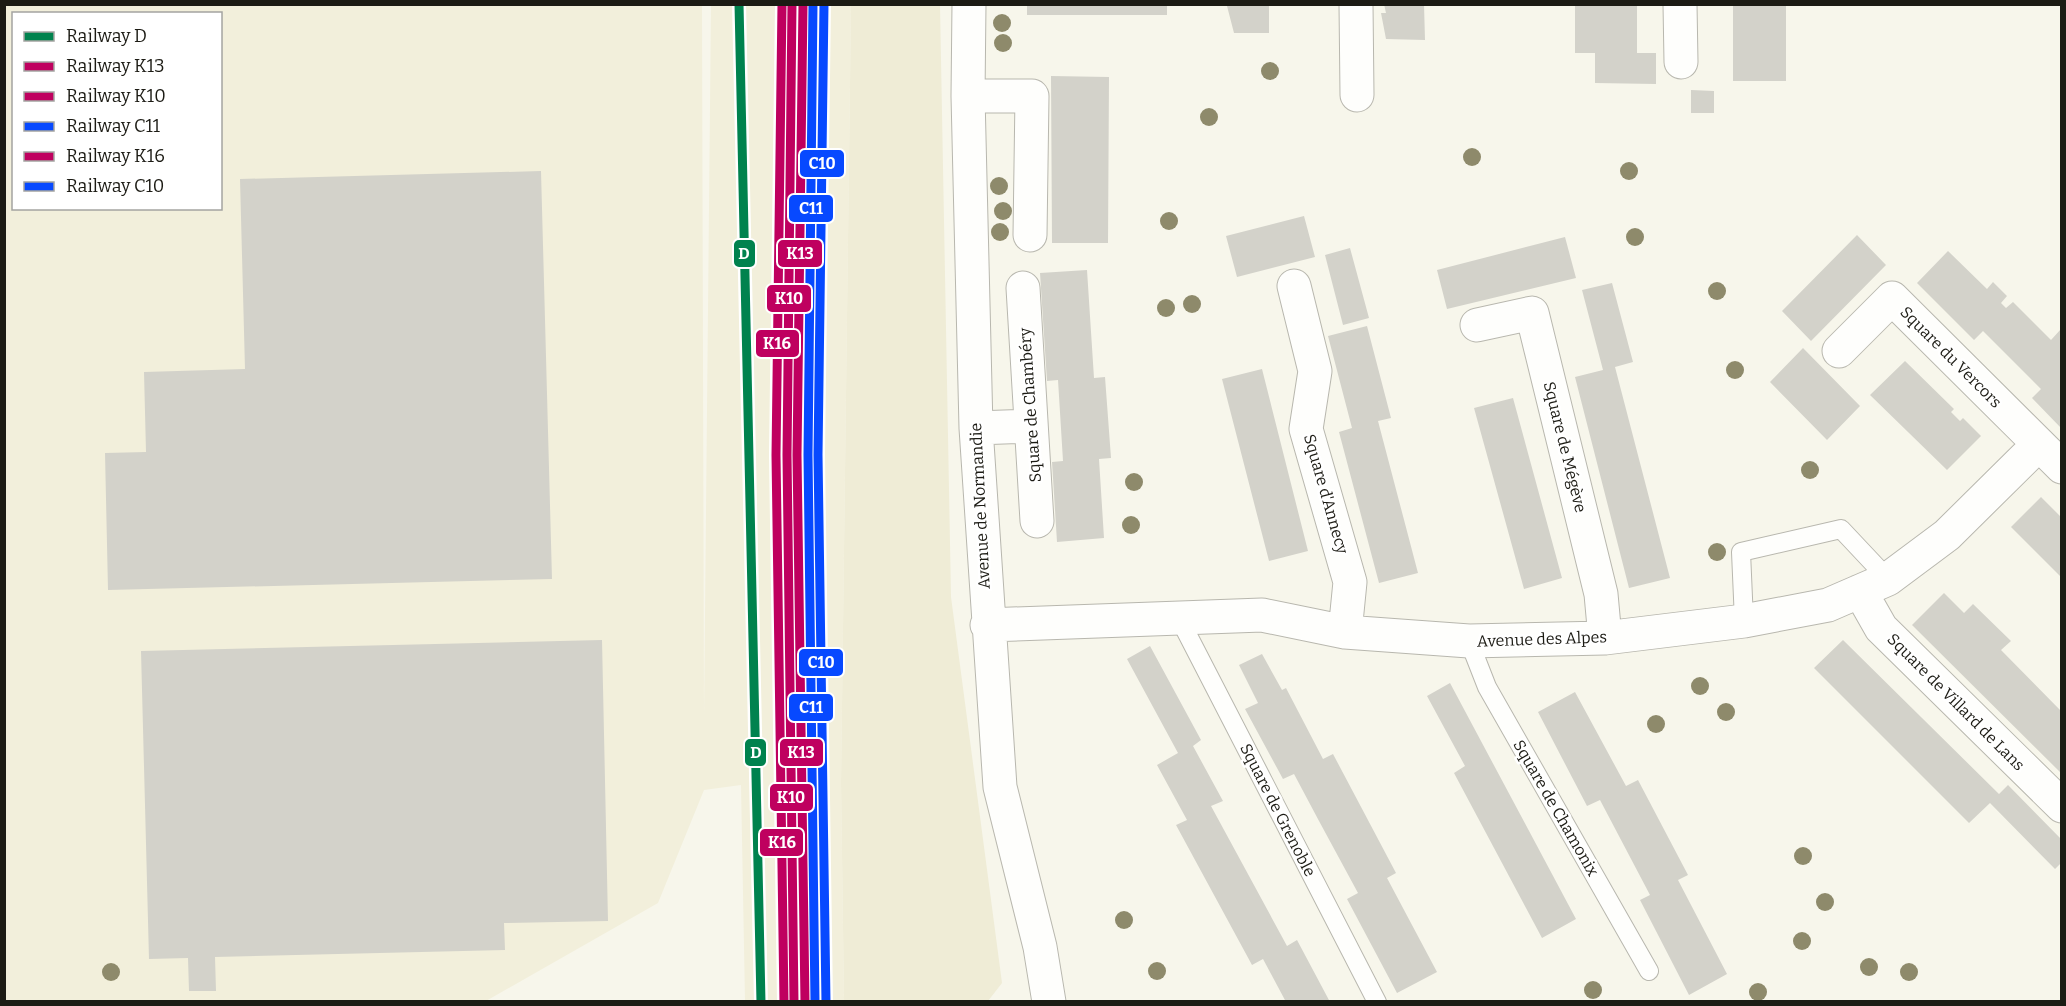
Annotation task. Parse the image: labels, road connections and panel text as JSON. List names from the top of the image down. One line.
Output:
{"streets":{"street":["Square du Vercors","Square de Chambéry","Square de Mégève","Square d'Annecy","Avenue de Normandie","Avenue des Alpes","Square de Villard de Lans"],"lane":["Square de Chamonix","Square de Grenoble"]},"crossings":[["Square du Vercors","Avenue des Alpes"],["Square de Mégève","Avenue des Alpes"],["Square d'Annecy","Avenue des Alpes"],["Avenue de Normandie","Avenue des Alpes"],["Avenue des Alpes","Square de Villard de Lans"],["Avenue des Alpes","Square de Chamonix"],["Avenue des Alpes","Square de Grenoble"]],"lines":["rail line D","rail line K13","rail line K10","rail line C11","rail line K16","rail line C10"],"legend":["Railway D","Railway K13","Railway K10","Railway C11","Railway K16","Railway C10"]}
